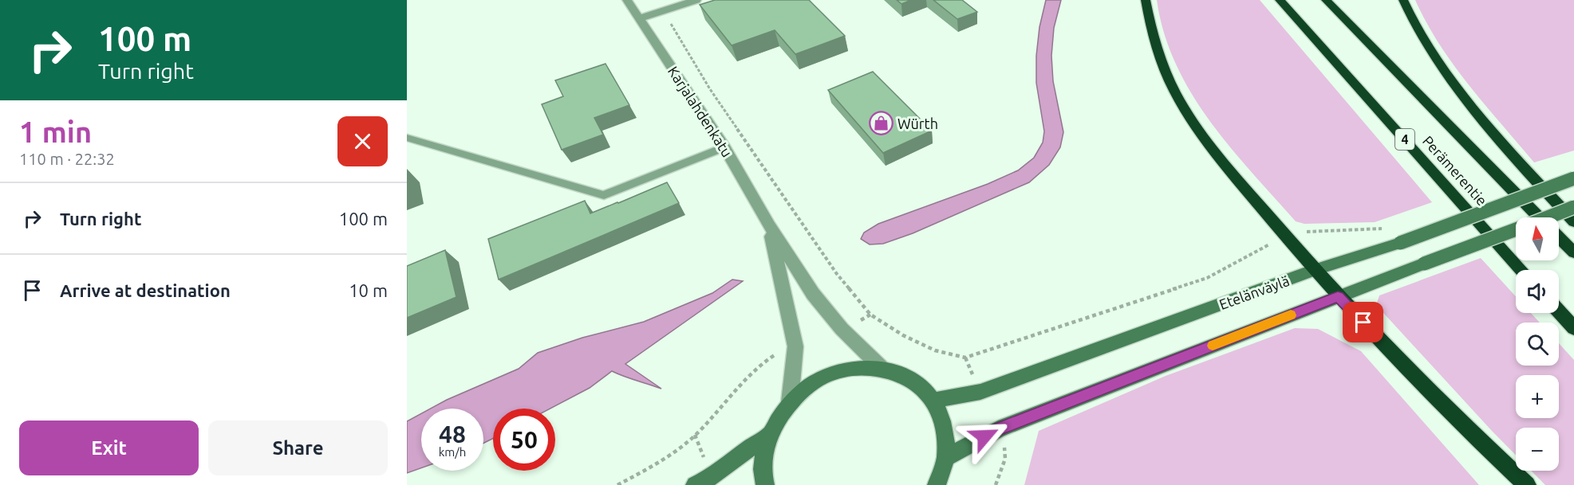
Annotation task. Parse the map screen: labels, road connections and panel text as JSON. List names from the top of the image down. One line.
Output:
{"streets":{"highway":["4","Perämerentie"],"main road":["Etelänväylä"],"street":["Karjalahdenkatu"]},"places":{"shop":["Würth"]},"north":"top","page":{"turn":["100 m","Turn right"],"heading":["1 min","110 m · 22:32"],"list":[{"name":"Turn right","value":"100 m"},{"name":"Arrive at destination","value":"10 m"}],"map_buttons":["+","−"],"speed":"48 km/h","limit":"50","buttons":["Exit","Share"]}}
